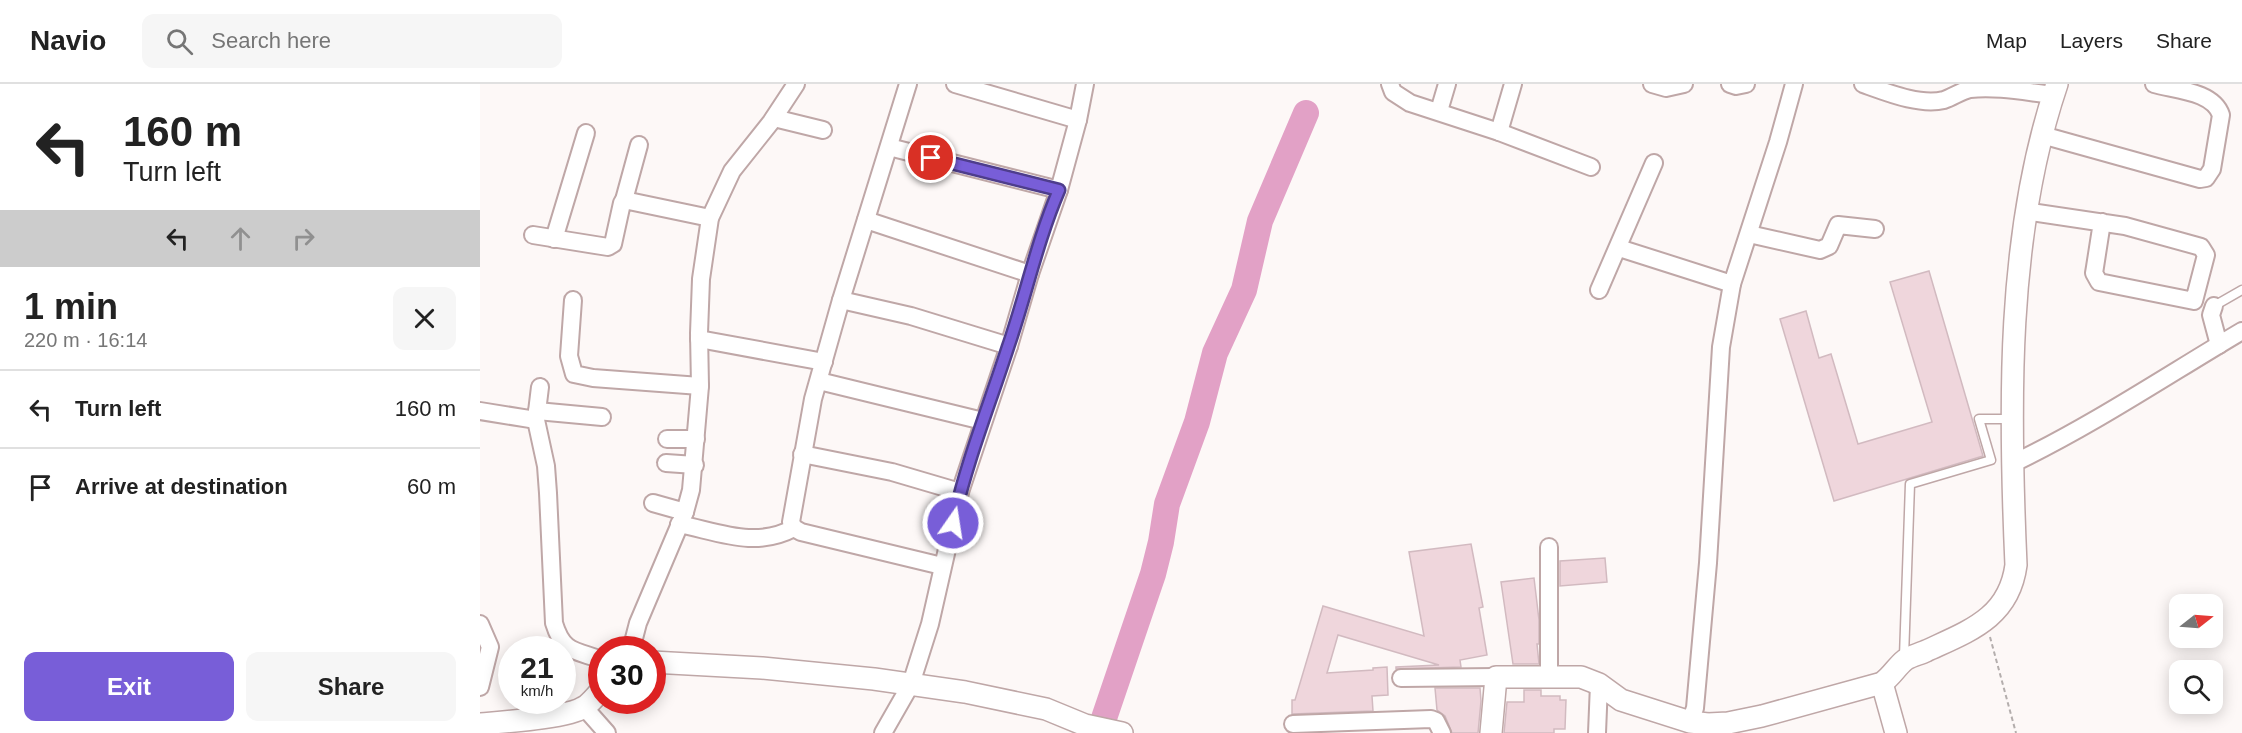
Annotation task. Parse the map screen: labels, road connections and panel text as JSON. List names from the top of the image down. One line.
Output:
{"north":"right","page":{"header":"Navio","search":"Search here","nav":["Map","Layers","Share"],"turn":["160 m","Turn left"],"heading":["1 min","220 m · 16:14"],"list":[{"name":"Turn left","value":"160 m"},{"name":"Arrive at destination","value":"60 m"}],"speed":"21 km/h","limit":"30","buttons":["Exit","Share"]}}
